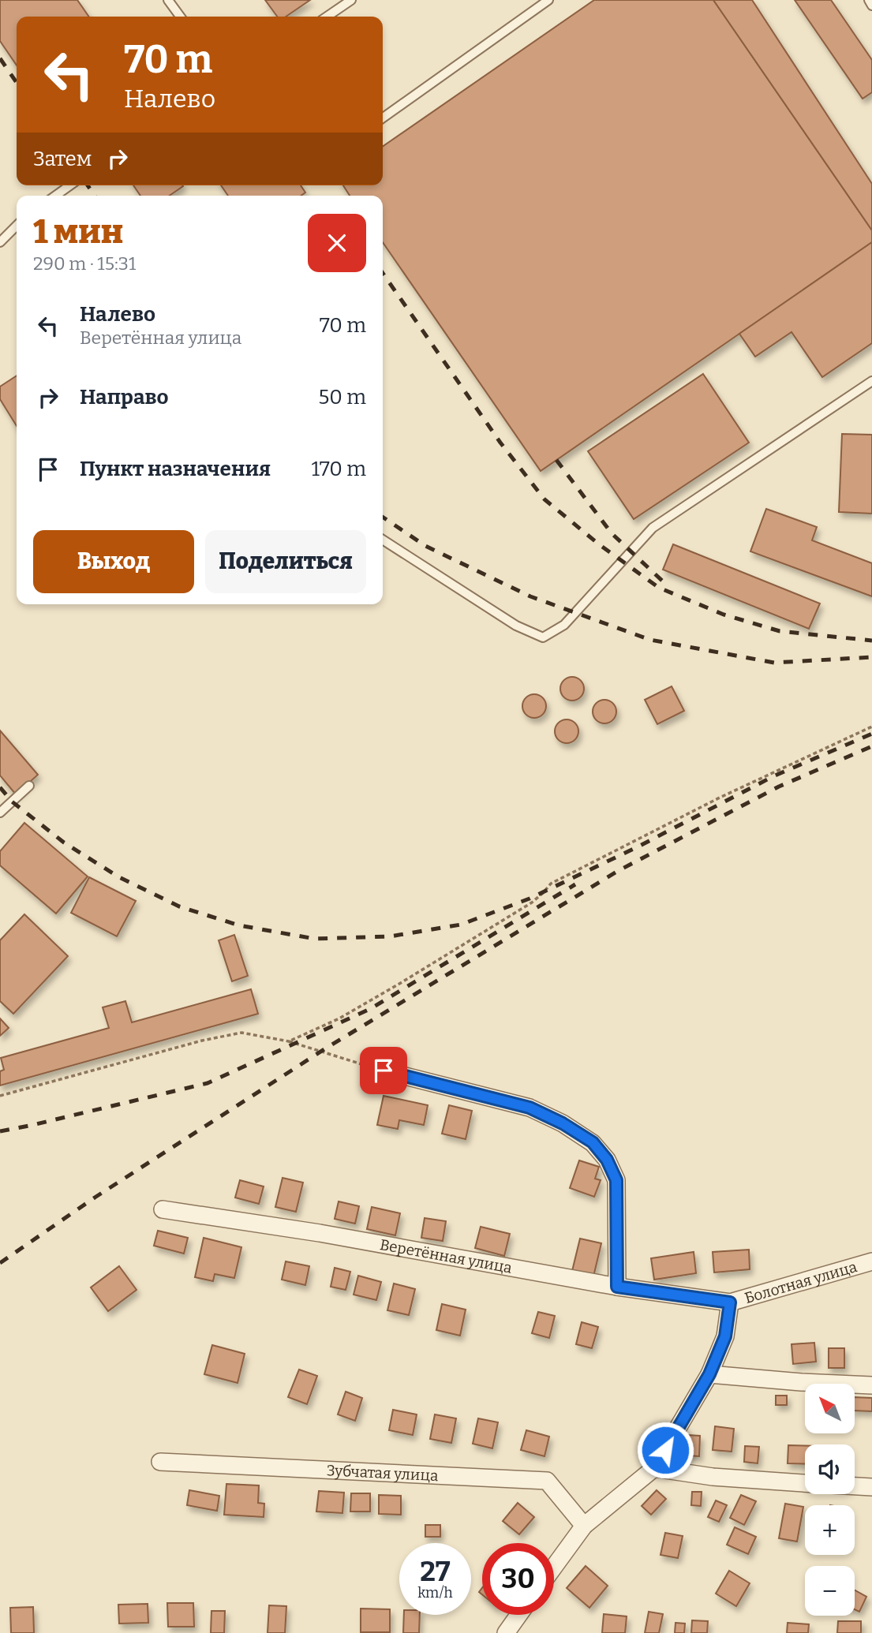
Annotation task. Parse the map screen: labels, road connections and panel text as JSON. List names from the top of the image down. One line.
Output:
{"streets":{"street":["Веретённая улица","Болотная улица","Зубчатая улица"]},"crossings":[["Веретённая улица","Болотная улица"]],"north":"top left","page":{"turn":["70 m","Налево"],"then":"Затем","heading":["1 мин","290 m · 15:31"],"list":[{"name":"Налево","note":"Веретённая улица","value":"70 m"},{"name":"Направо","value":"50 m"},{"name":"Пункт назначения","value":"170 m"}],"buttons":["Выход","Поделиться"],"map_buttons":["+","−"],"speed":"27 km/h","limit":"30"}}
